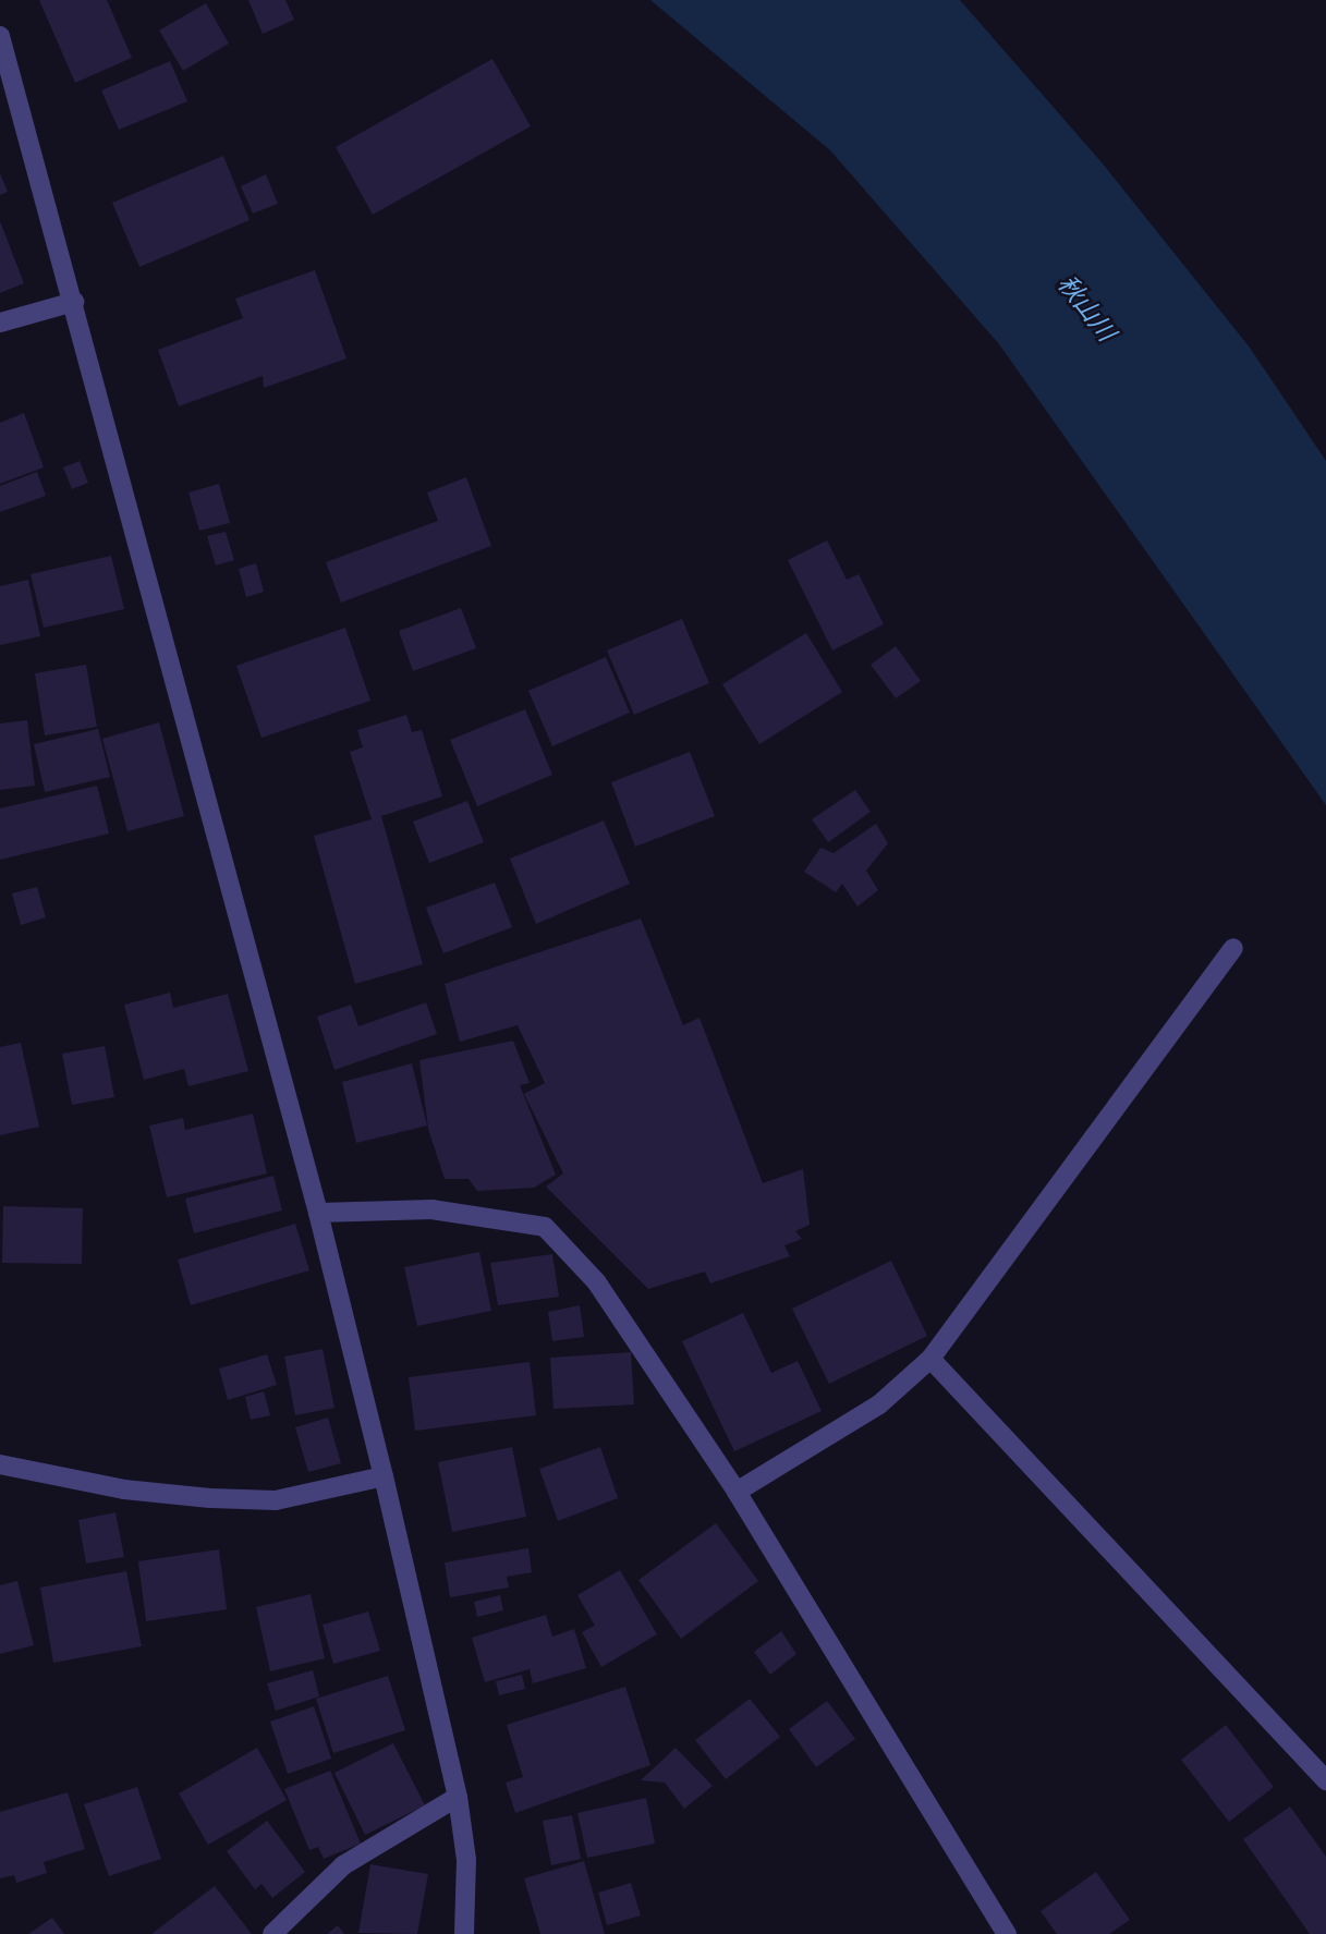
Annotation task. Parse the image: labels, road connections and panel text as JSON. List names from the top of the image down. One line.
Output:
{"water":["秋山川"]}
